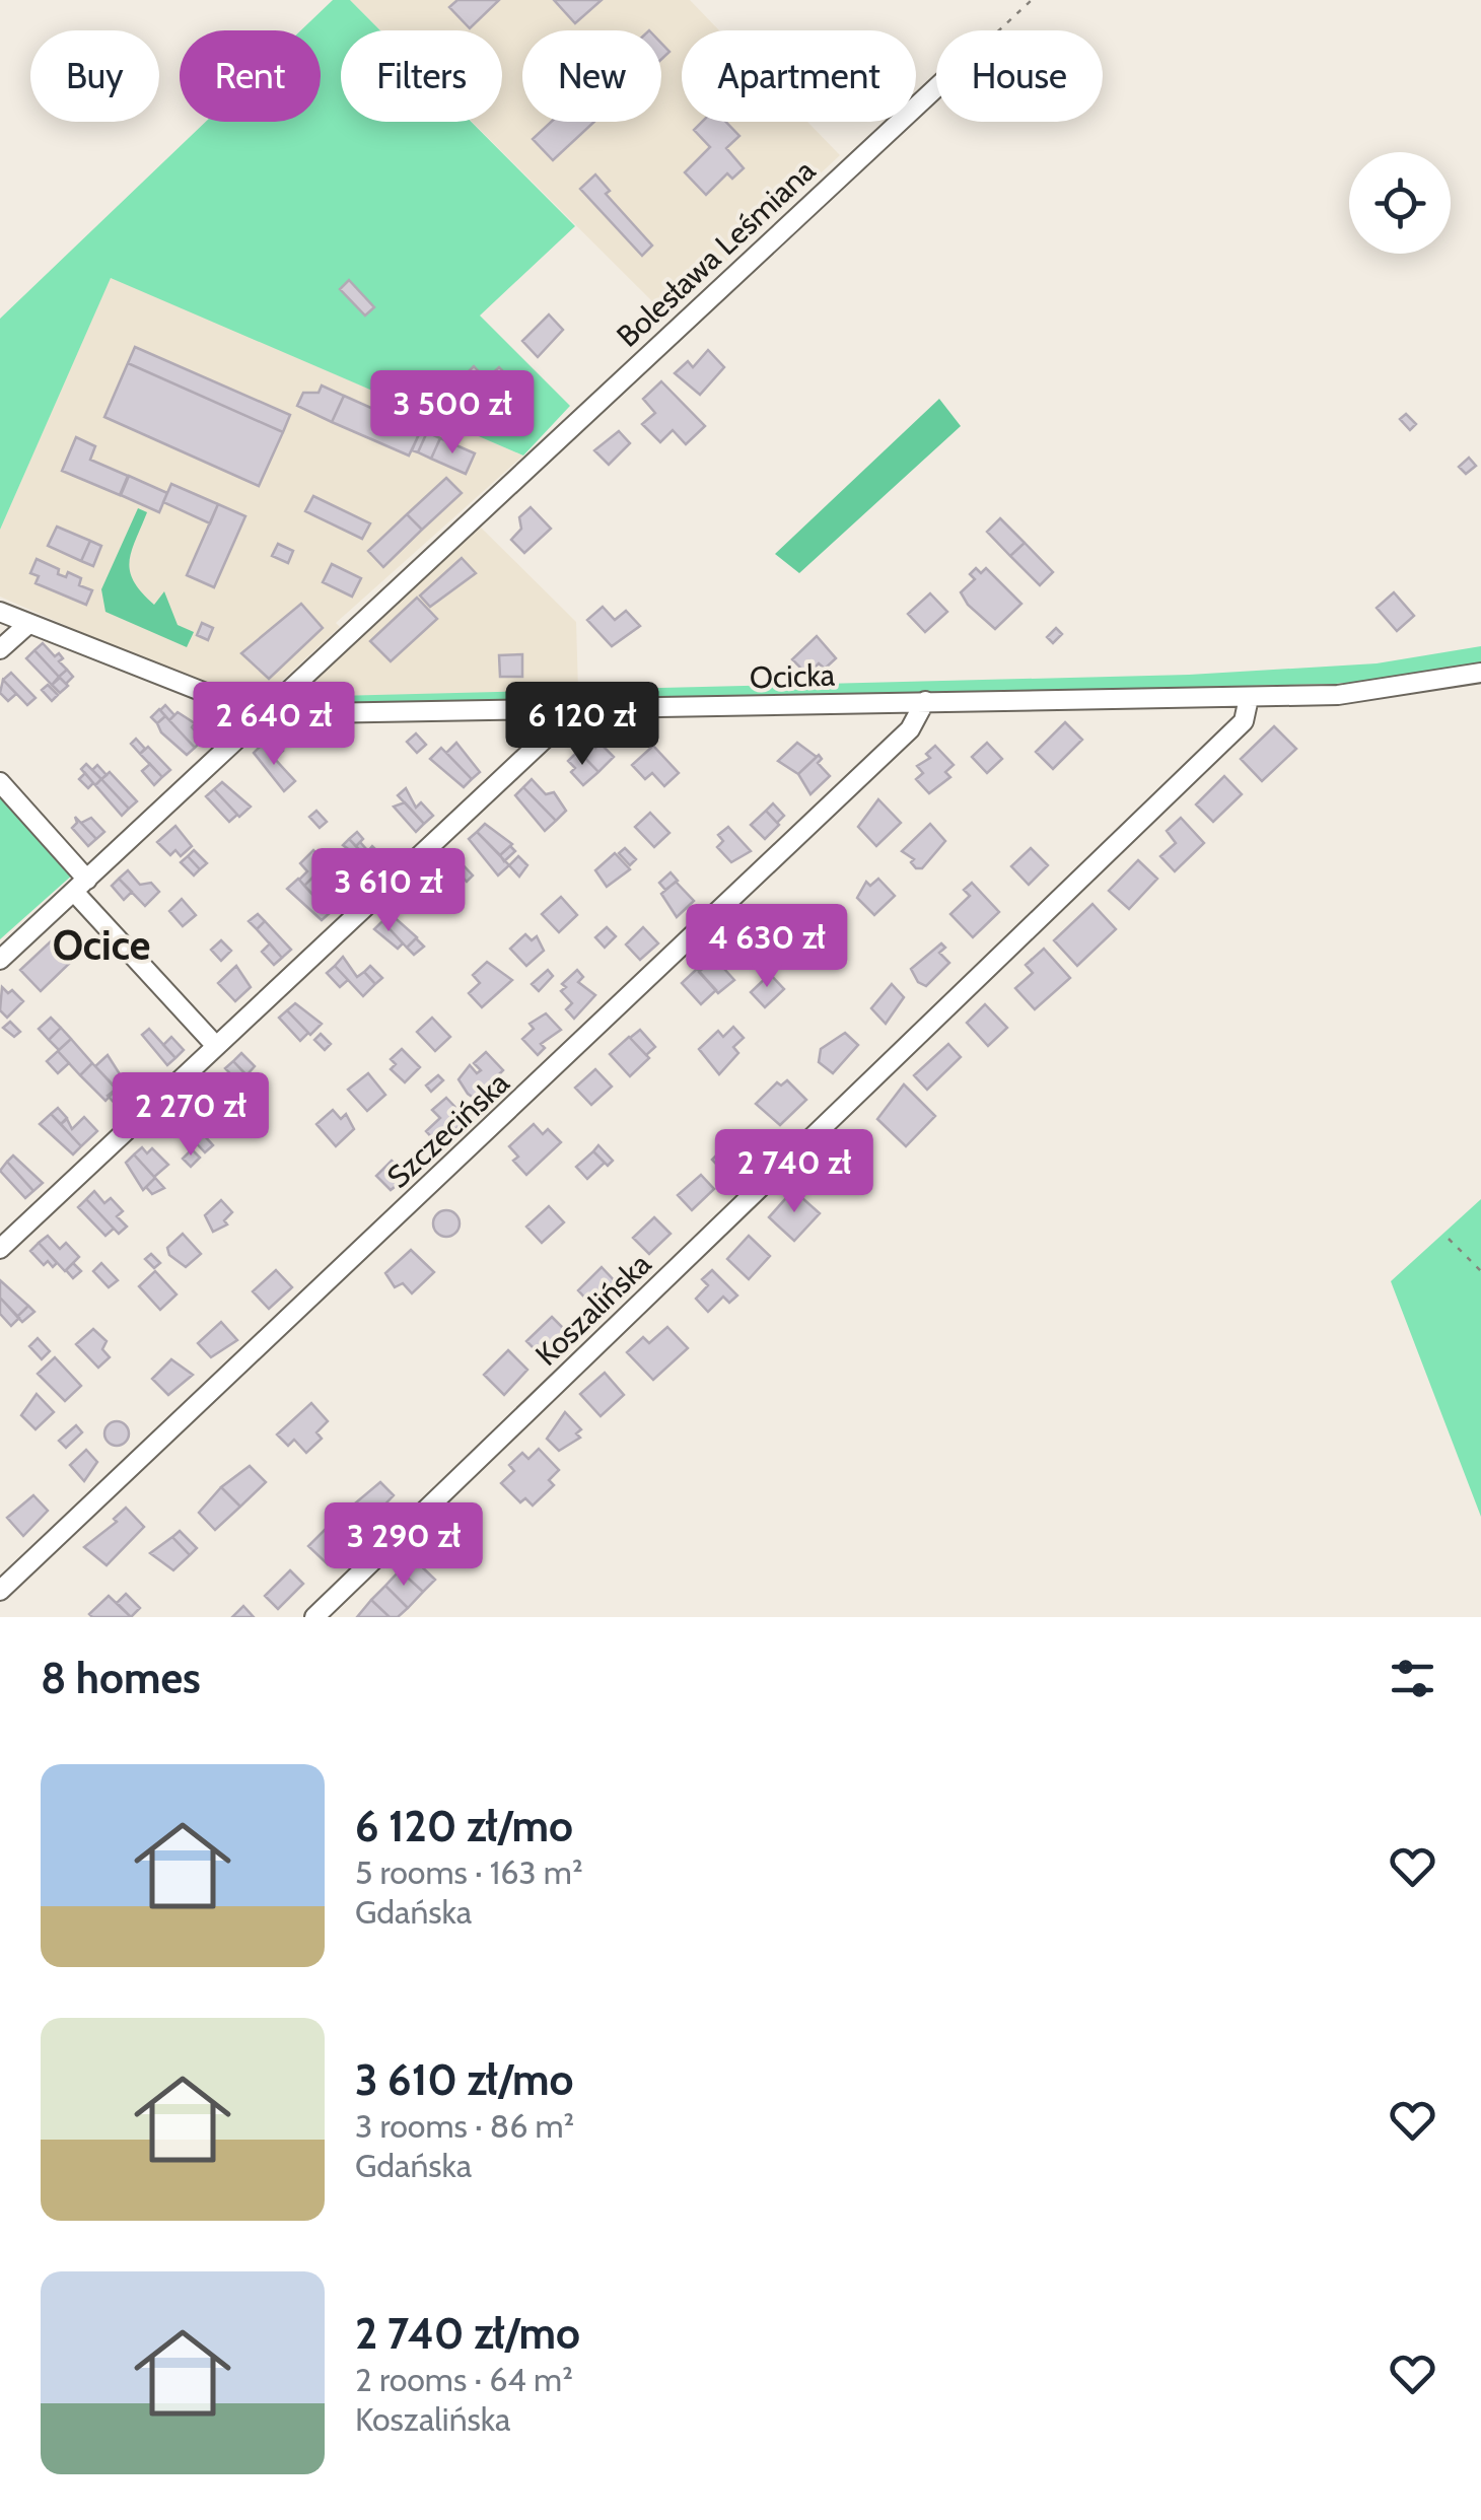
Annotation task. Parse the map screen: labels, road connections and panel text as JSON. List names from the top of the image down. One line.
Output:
{"streets":{"street":["Bolesława Leśmiana","Ocicka","Szczecińska","Koszalińska"]},"crossings":[["Bolesława Leśmiana","Ocicka"],["Ocicka","Szczecińska"],["Ocicka","Koszalińska"]],"districts":["Ocice"],"page":{"chip":["Buy","Rent","Filters","New","Apartment","House"],"price":["3 500 zł","2 640 zł","6 120 zł","3 610 zł","4 630 zł","2 270 zł","2 740 zł","3 290 zł"],"heading":"8 homes","list":[{"name":"6 120 zł/mo","note":"5 rooms · 163 m² · Gdańska"},{"name":"3 610 zł/mo","note":"3 rooms · 86 m² · Gdańska"},{"name":"2 740 zł/mo","note":"2 rooms · 64 m² · Koszalińska"}]}}
